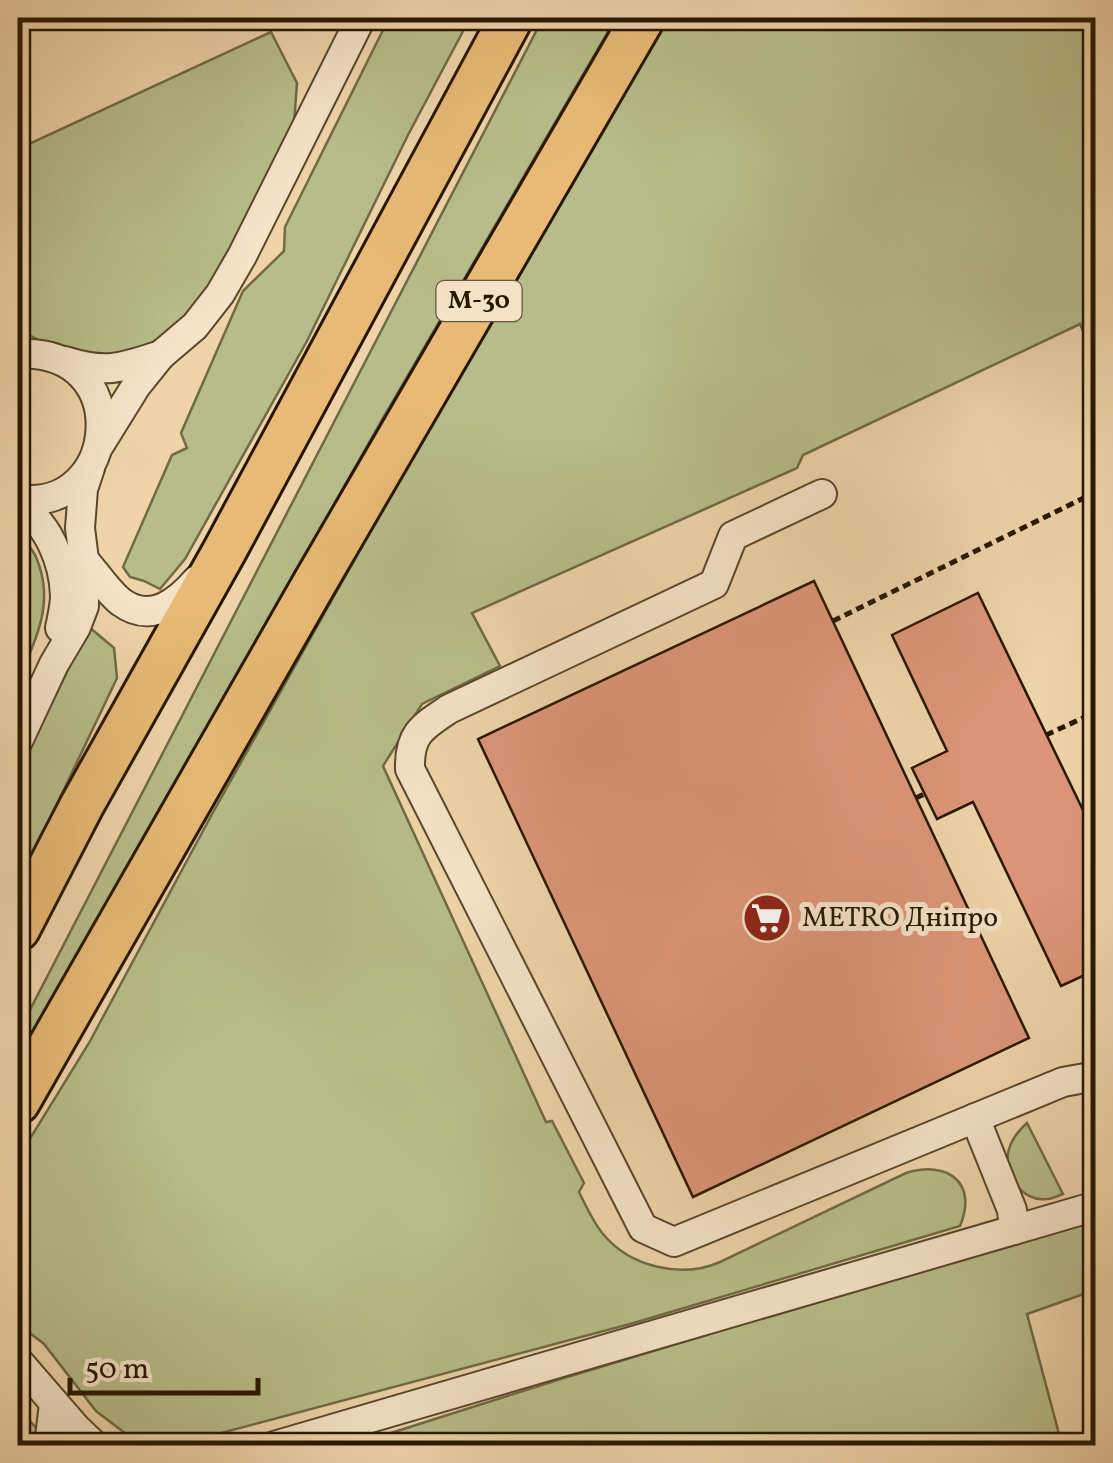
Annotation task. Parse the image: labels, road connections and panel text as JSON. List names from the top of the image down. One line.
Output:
{"streets":{"highway":["М-30"]},"places":{"supermarket":["METRO Дніпро"]},"scale_bar":"50 m"}
